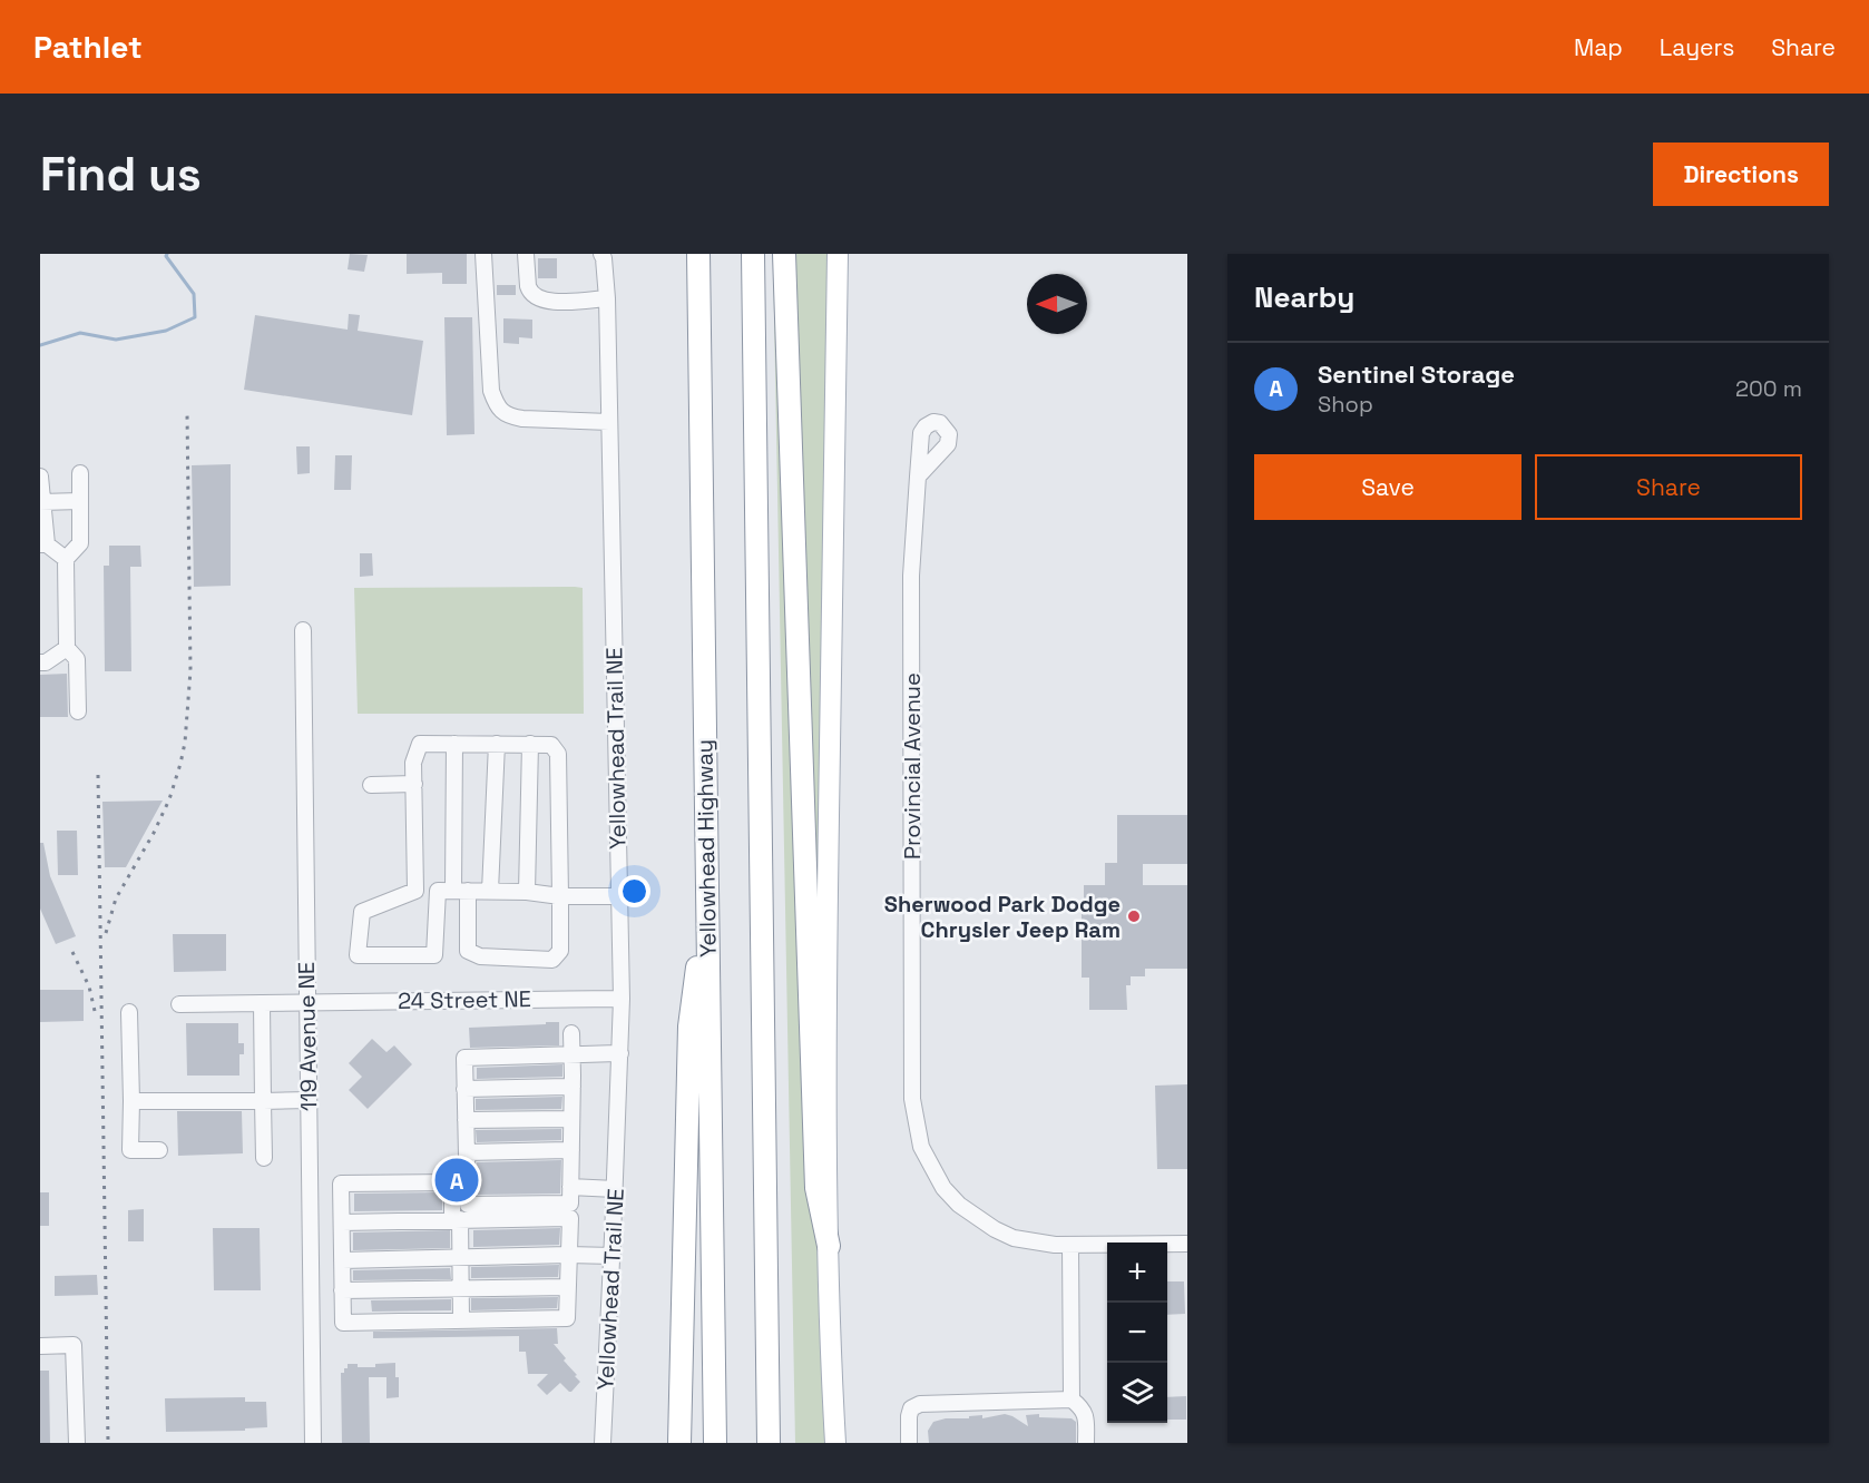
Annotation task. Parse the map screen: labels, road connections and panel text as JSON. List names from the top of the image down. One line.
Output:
{"streets":{"highway":["Yellowhead Highway"],"street":["Yellowhead Trail NE","Provincial Avenue","24 Street NE","119 Avenue NE"]},"crossings":[["Yellowhead Trail NE","24 Street NE"],["24 Street NE","119 Avenue NE"]],"places":["Sherwood Park Dodge Chrysler Jeep Ram"],"north":"left","page":{"header":"Pathlet","nav":["Map","Layers","Share"],"buttons":["Directions",["Save","Share"]],"title":"Find us","heading":"Nearby","list":[{"mark":"A","name":"Sentinel Storage","note":"Shop","value":"200 m"}],"pins":"A","map_buttons":["+","−"]}}
